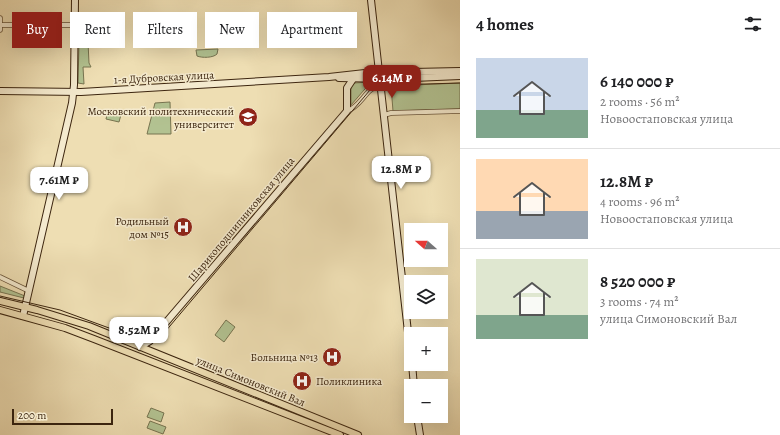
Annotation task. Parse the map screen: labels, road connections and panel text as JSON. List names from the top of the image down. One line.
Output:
{"streets":{"main road":["1-я Дубровская улица","Шарикоподшипниковская улица","улица Симоновский Вал"]},"crossings":[["1-я Дубровская улица","Шарикоподшипниковская улица"],["Шарикоподшипниковская улица","улица Симоновский Вал"]],"places":{"school or university":["Московский политехнический университет"],"hospital":["Родильный дом №15","Больница №13","Поликлиника"]},"scale_bar":"200 m","north":"left","page":{"heading":"4 homes","chip":["Buy","Rent","Filters","New","Apartment"],"list":[{"name":"6 140 000 ₽","note":"2 rooms · 56 m² · Новоостаповская улица"},{"name":"12.8M ₽","note":"4 rooms · 96 m² · Новоостаповская улица"},{"name":"8 520 000 ₽","note":"3 rooms · 74 m² · улица Симоновский Вал"}],"price":["6.14M ₽","12.8M ₽","7.61M ₽","8.52M ₽"],"map_buttons":["+","−"],"scale":"200 m"}}
